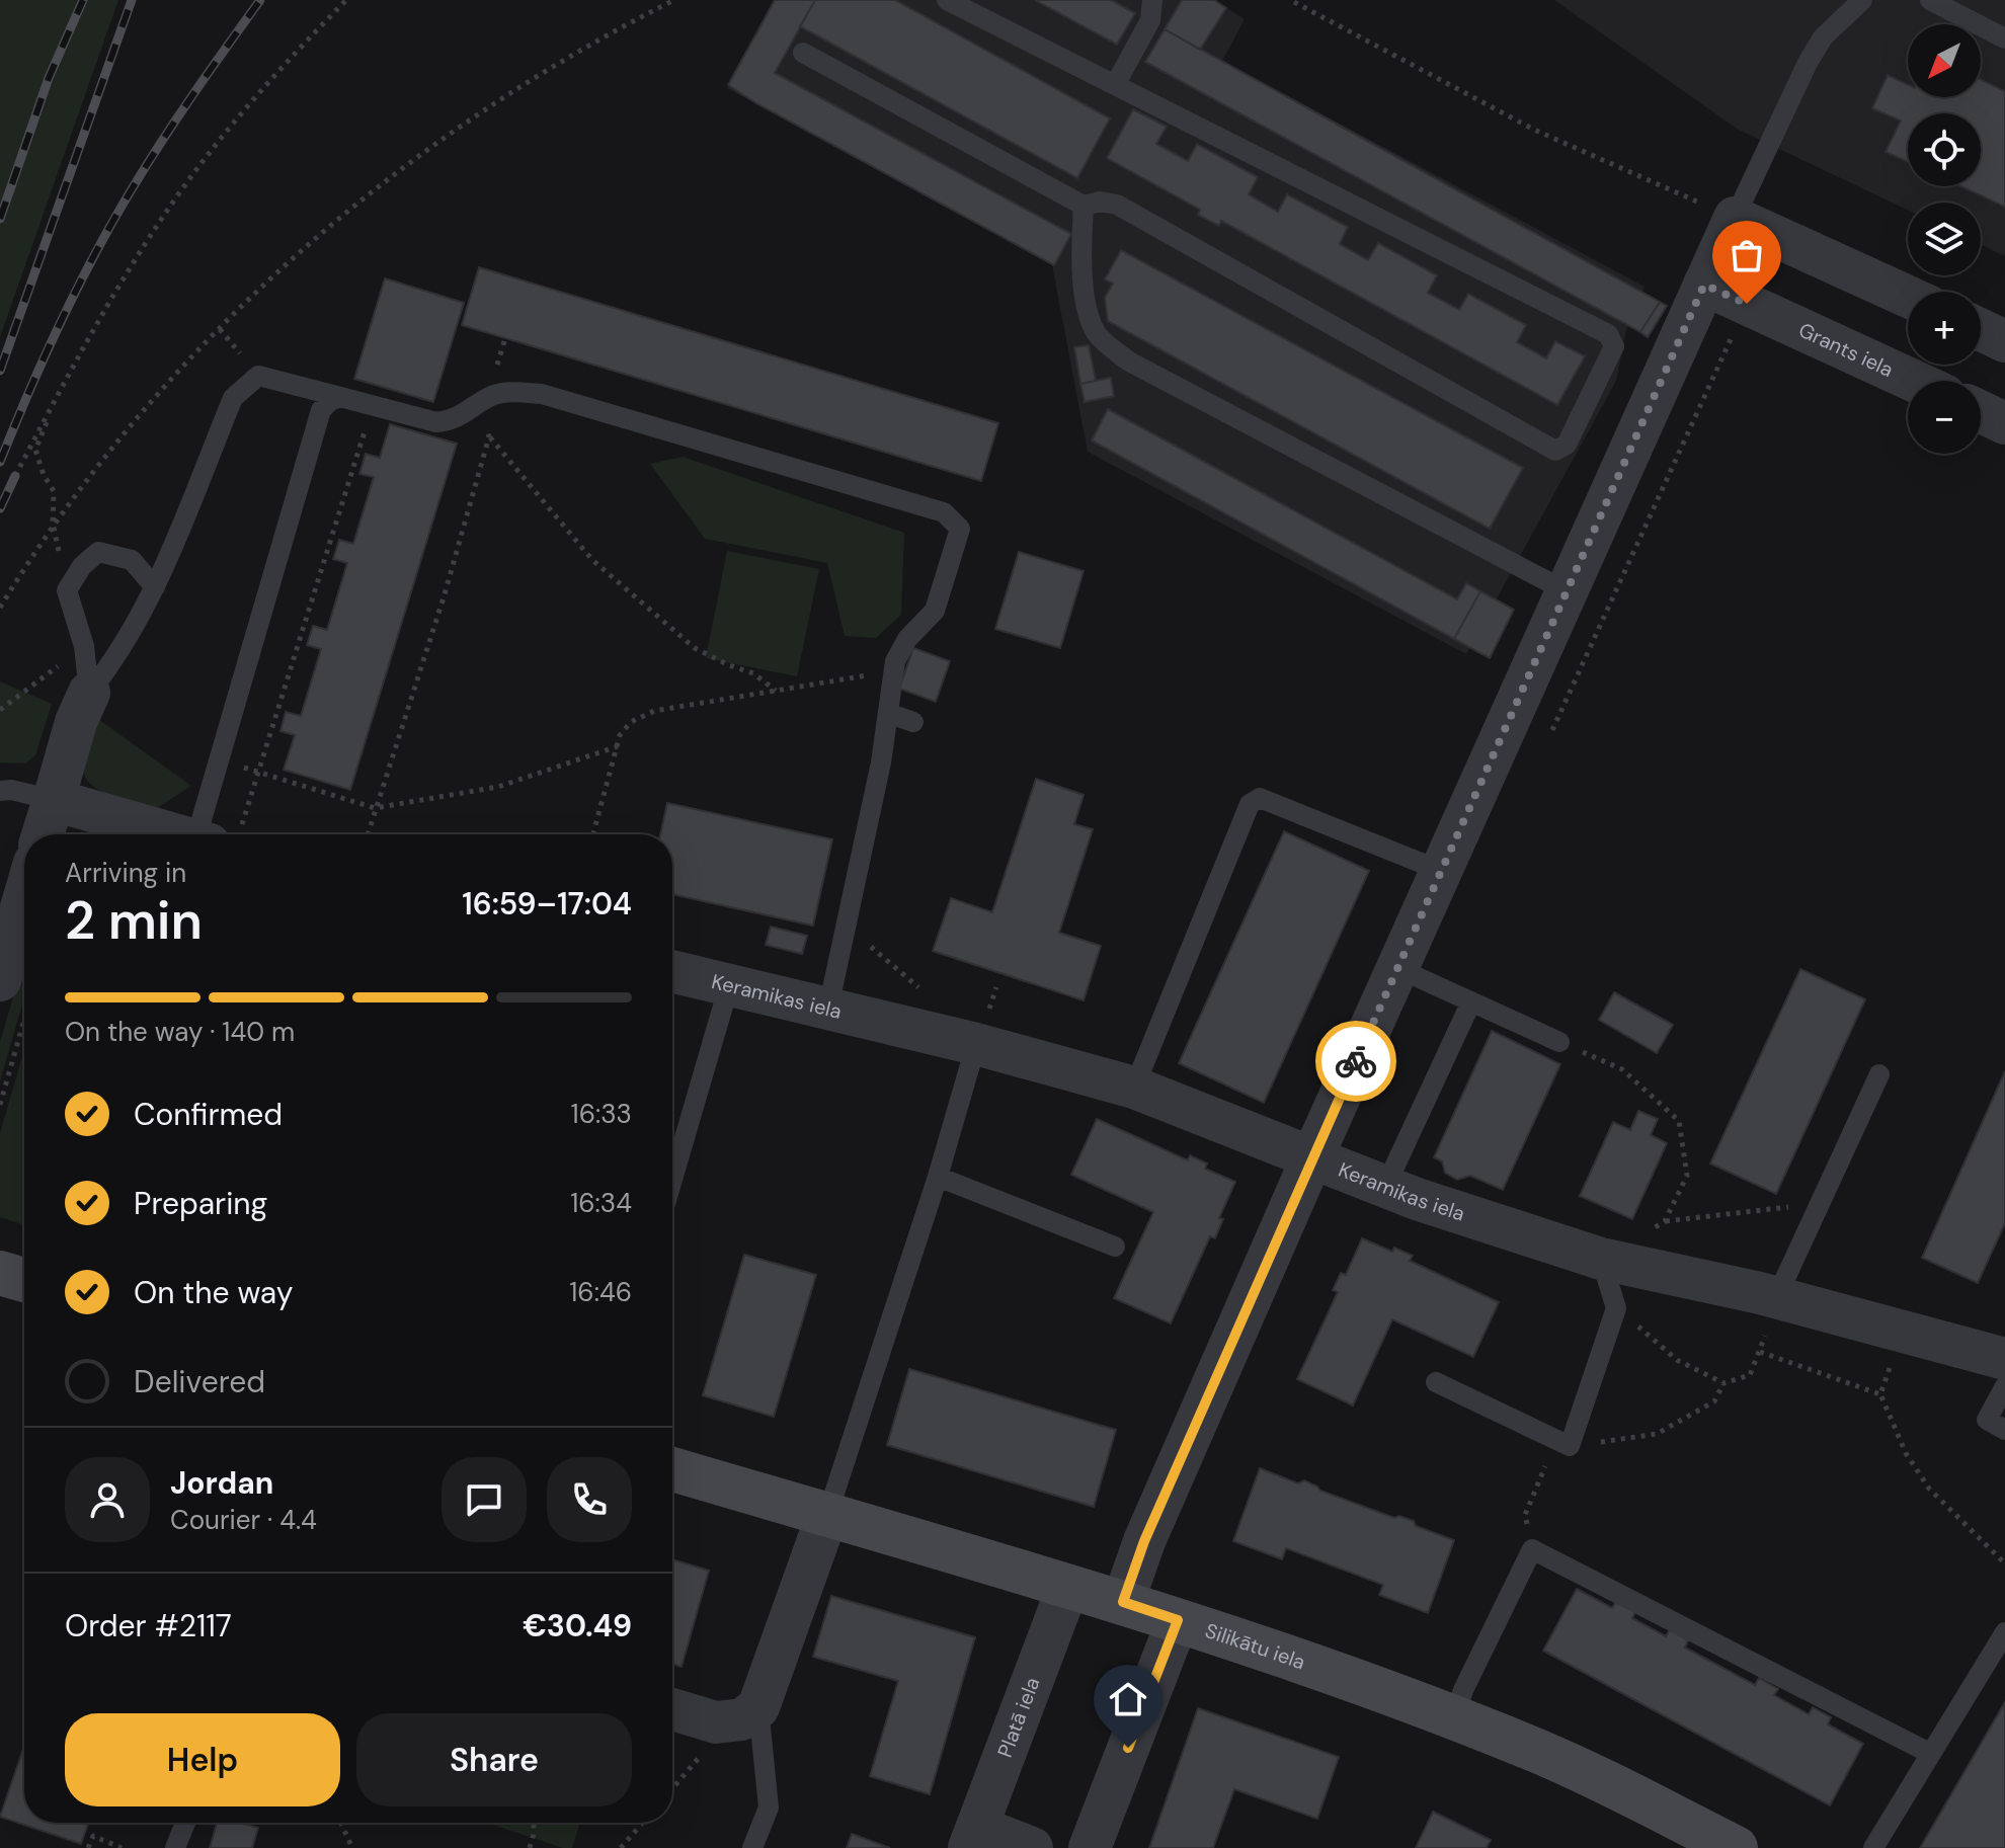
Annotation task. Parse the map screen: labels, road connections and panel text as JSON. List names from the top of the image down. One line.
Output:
{"streets":{"main road":["Silikātu iela"],"street":["Grants iela","Keramikas iela","Platā iela"]},"crossings":[["Silikātu iela","Platā iela"]],"north":"bottom left","page":{"map_buttons":["+","−"],"heading":["2 min","Arriving in","16:59–17:04"],"panel":["Jordan","Courier · 4.4","Order #2117","€30.49"],"bar":"On the way · 140 m","list":[["Confirmed","16:33"],["Preparing","16:34"],["On the way","16:46"],"Delivered"],"buttons":["Help","Share"]}}
